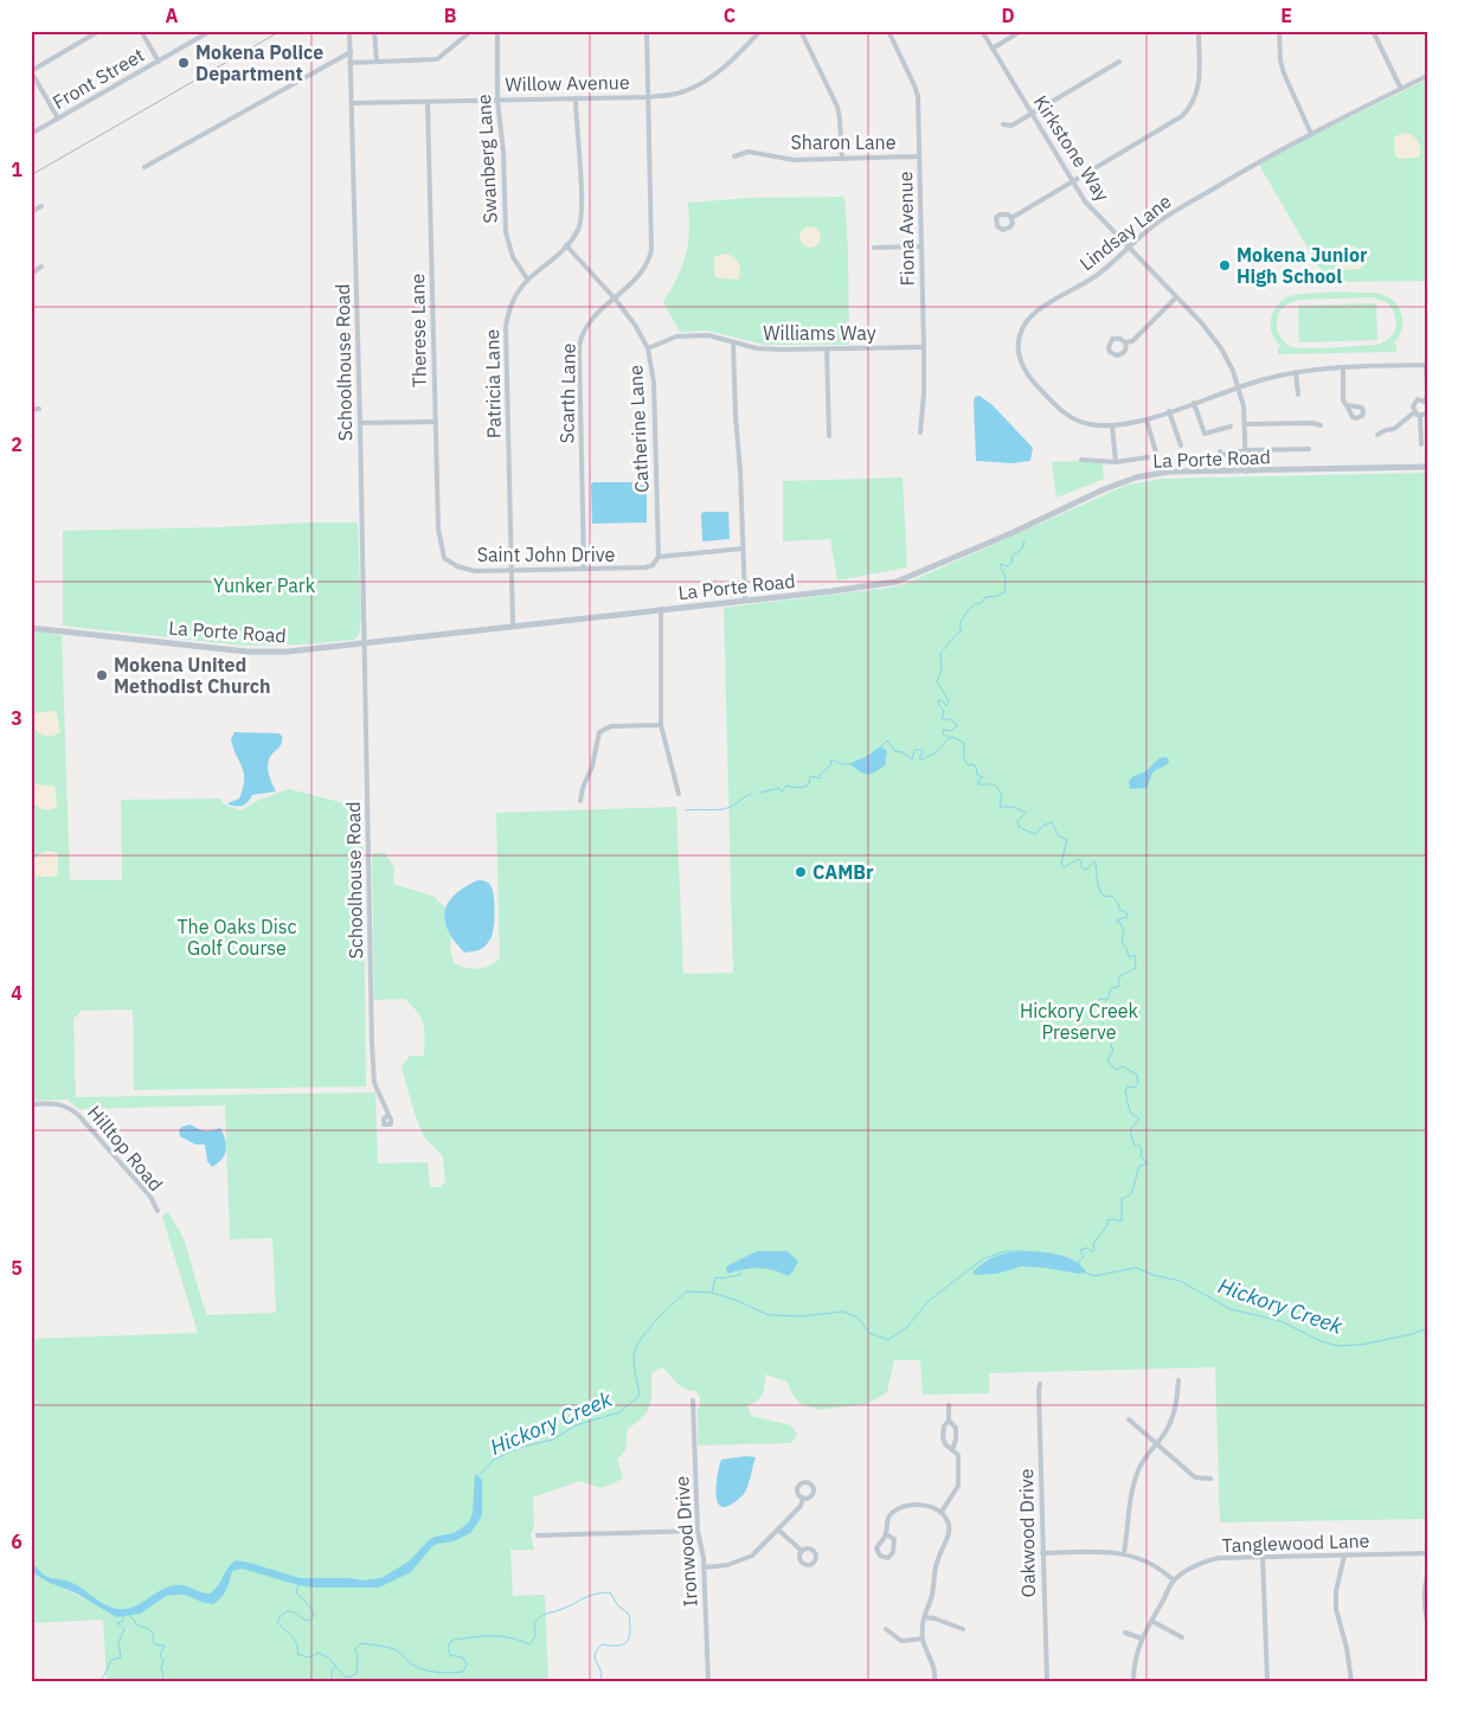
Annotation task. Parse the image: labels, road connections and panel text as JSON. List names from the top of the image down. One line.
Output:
{"streets":{"street":["Front Street","Willow Avenue","Sharon Lane","Kirkstone Way","Swanberg Lane","Fiona Avenue","Lindsay Lane","Therese Lane","Williams Way","Schoolhouse Road","Patricia Lane","Scarth Lane","Catherine Lane","La Porte Road","Saint John Drive","Hilltop Road","Oakwood Drive","Ironwood Drive","Tanglewood Lane"]},"crossings":[["Willow Avenue","Swanberg Lane"],["Willow Avenue","Therese Lane"],["Willow Avenue","Schoolhouse Road"],["Willow Avenue","Patricia Lane"],["Willow Avenue","Scarth Lane"],["Sharon Lane","Fiona Avenue"],["Kirkstone Way","Lindsay Lane"],["Kirkstone Way","La Porte Road"],["Swanberg Lane","Patricia Lane"],["Fiona Avenue","Williams Way"],["Therese Lane","Saint John Drive"],["Williams Way","Catherine Lane"],["Schoolhouse Road","La Porte Road"],["Patricia Lane","Catherine Lane"],["Patricia Lane","La Porte Road"],["Patricia Lane","Saint John Drive"],["Scarth Lane","Catherine Lane"],["Scarth Lane","Saint John Drive"],["Catherine Lane","Saint John Drive"]],"water":["Hickory Creek"],"parks":["Yunker Park","The Oaks Disc Golf Course","Hickory Creek Preserve"],"places":["Mokena Police Department","Mokena Junior High School","Mokena United Methodist Church","CAMBr"],"grid":{"columns":["A","B","C","D","E"],"rows":["1","2","3","4","5","6"]}}
